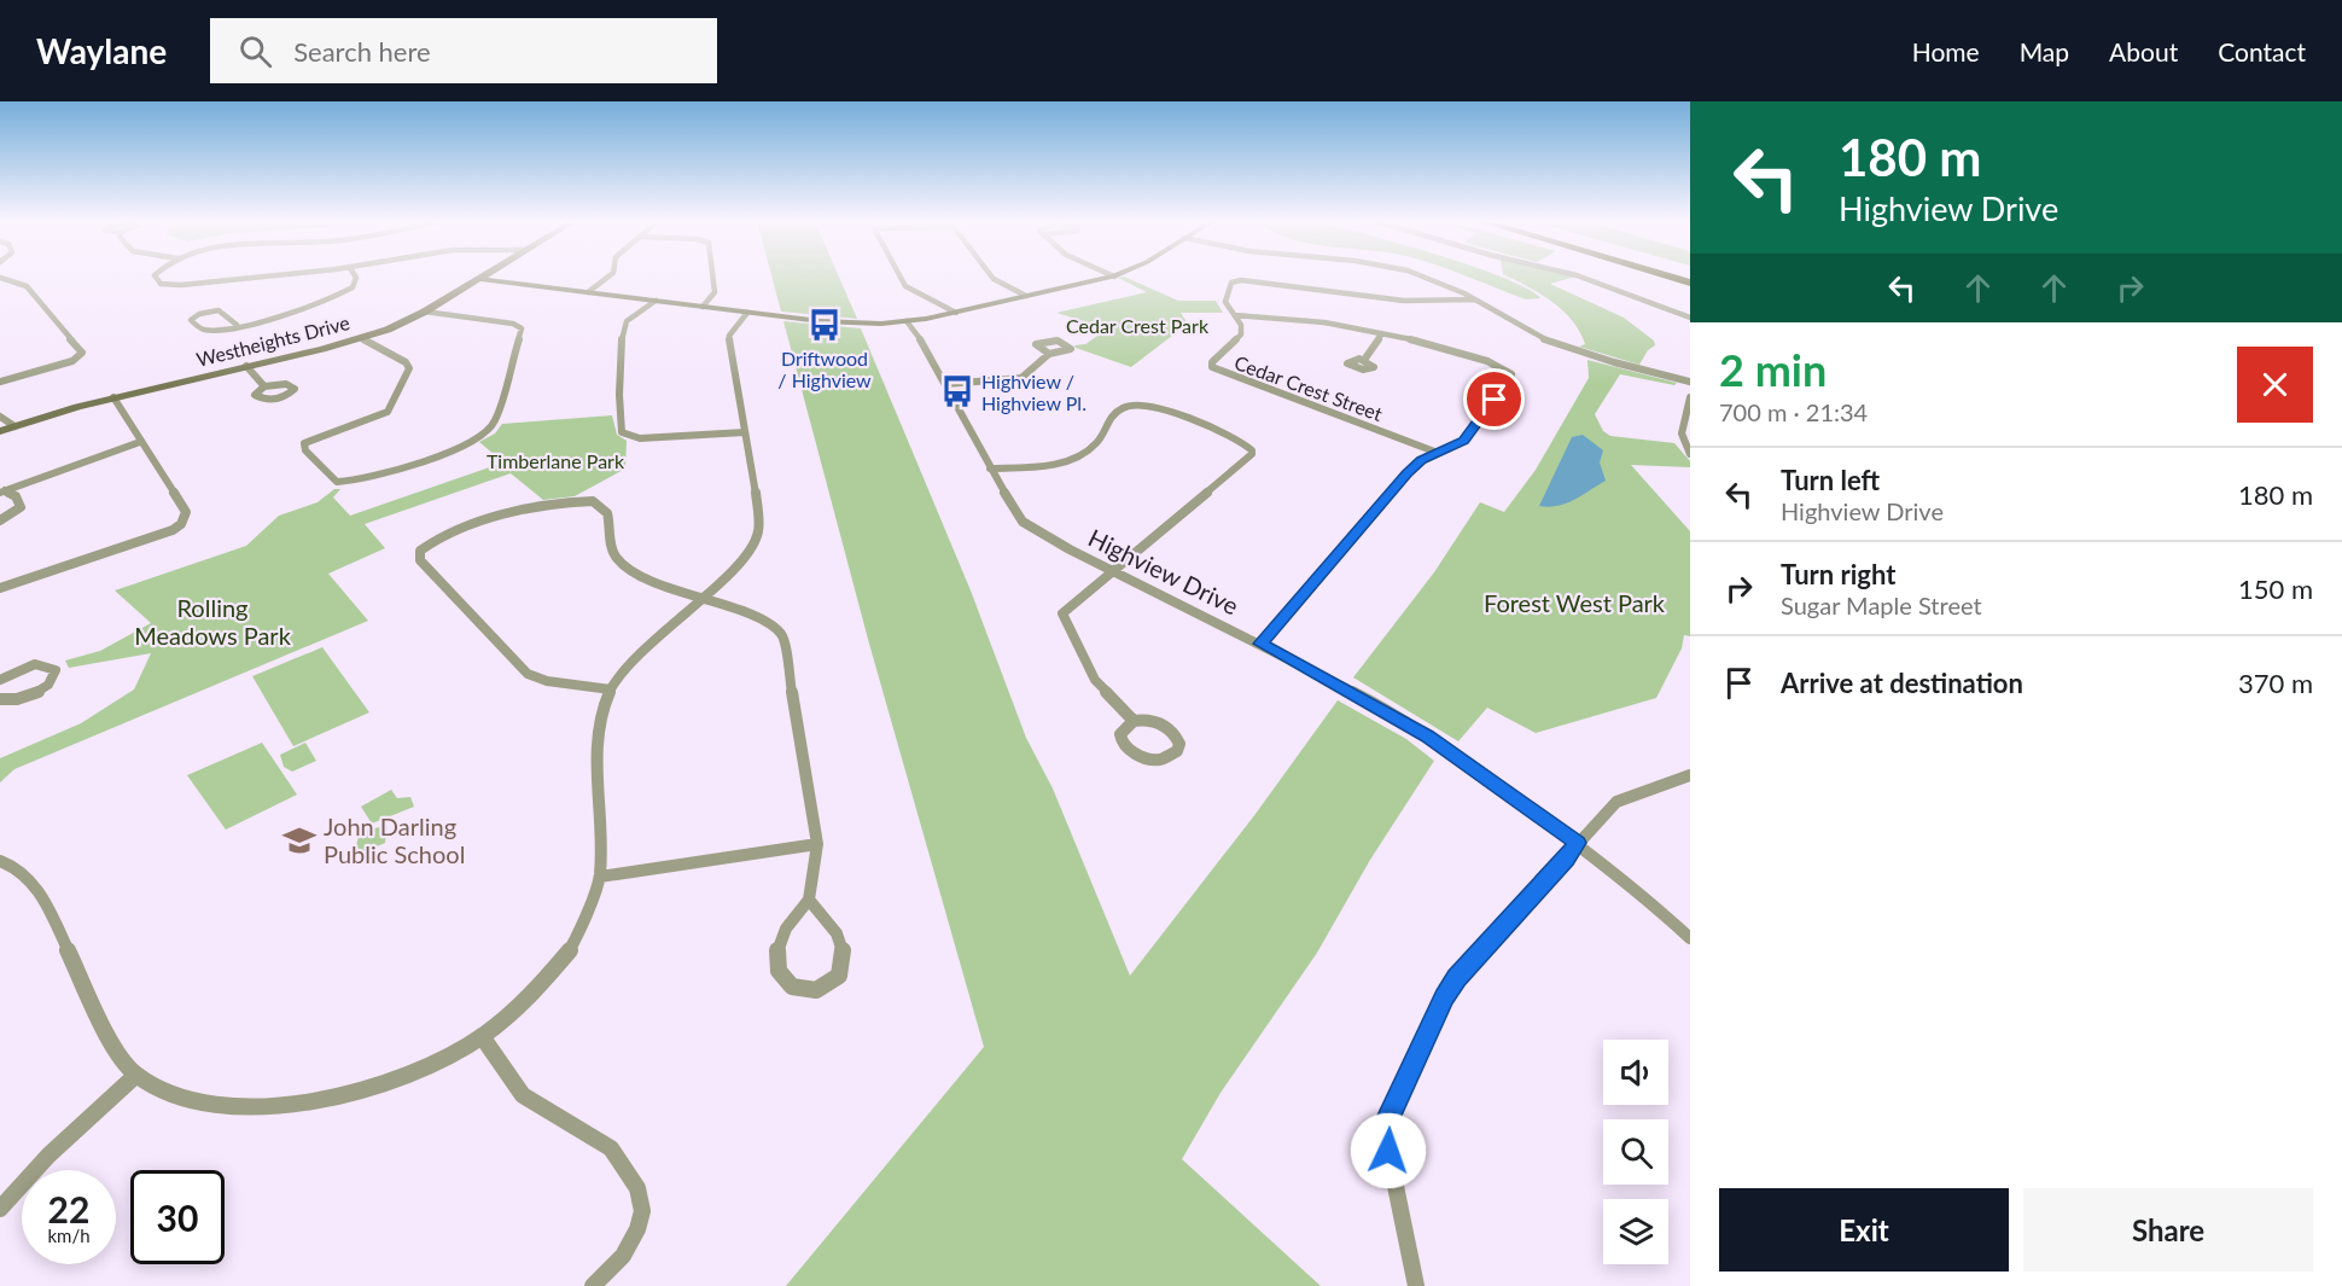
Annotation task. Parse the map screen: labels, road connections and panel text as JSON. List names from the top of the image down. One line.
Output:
{"streets":{"street":["Westheights Drive","Cedar Crest Street","Highview Drive"]},"parks":["Cedar Crest Park","Timberlane Park","Forest West Park","Rolling Meadows Park"],"places":{"bus stop":["Driftwood / Highview","Highview / Highview Pl."],"school or university":["John Darling Public School"]},"page":{"header":"Waylane","search":"Search here","nav":["Home","Map","About","Contact"],"turn":["180 m","Highview Drive"],"heading":["2 min","700 m · 21:34"],"list":[{"name":"Turn left","note":"Highview Drive","value":"180 m"},{"name":"Turn right","note":"Sugar Maple Street","value":"150 m"},{"name":"Arrive at destination","value":"370 m"}],"speed":"22 km/h","limit":"30","buttons":["Exit","Share"]}}
